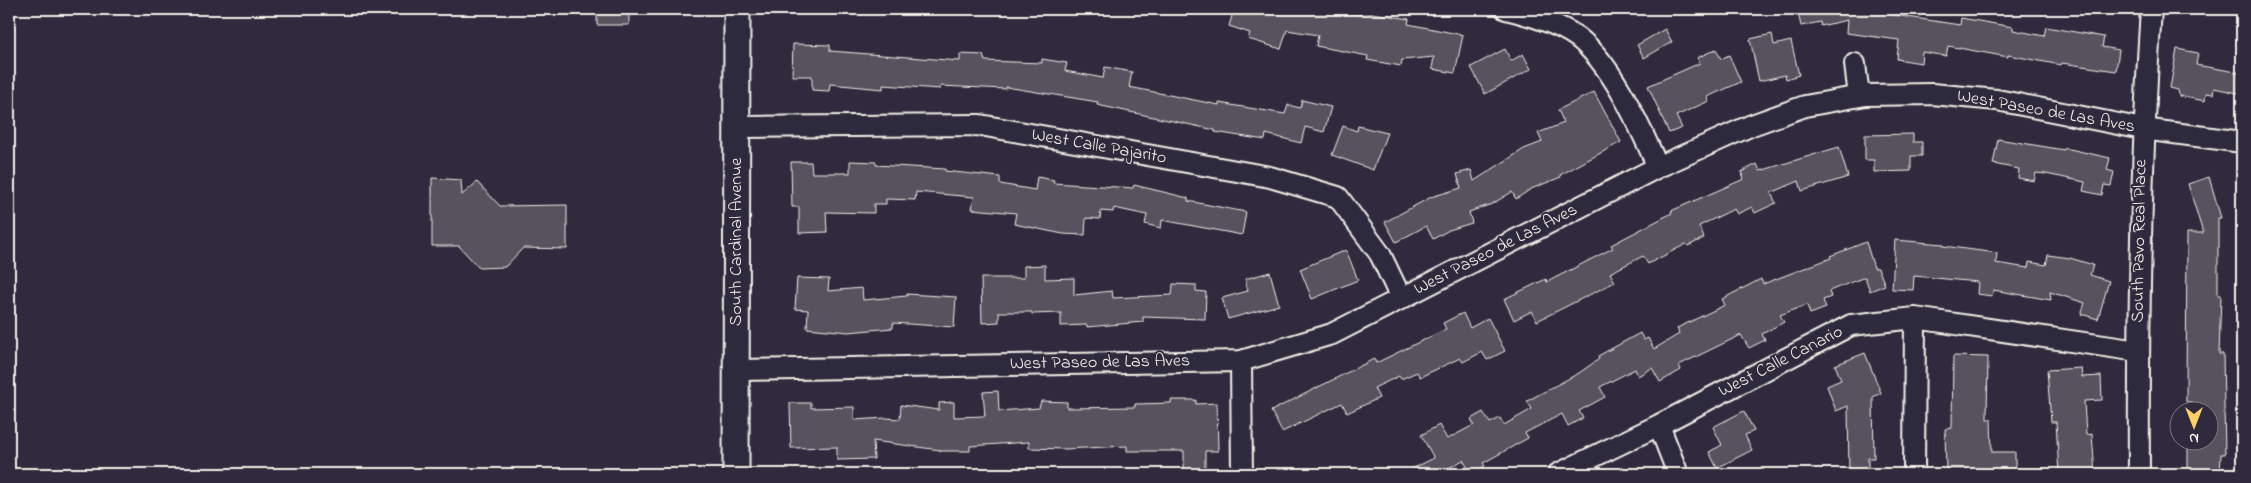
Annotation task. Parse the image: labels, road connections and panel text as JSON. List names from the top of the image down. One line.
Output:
{"streets":{"main road":["South Cardinal Avenue"],"street":["West Paseo de Las Aves","West Calle Pajarito","South Pavo Real Place","West Calle Canario"]},"crossings":[["West Paseo de Las Aves","West Calle Pajarito"],["West Paseo de Las Aves","South Pavo Real Place"],["West Paseo de Las Aves","South Cardinal Avenue"],["West Calle Pajarito","South Cardinal Avenue"],["South Pavo Real Place","West Calle Canario"]],"north":"bottom"}
